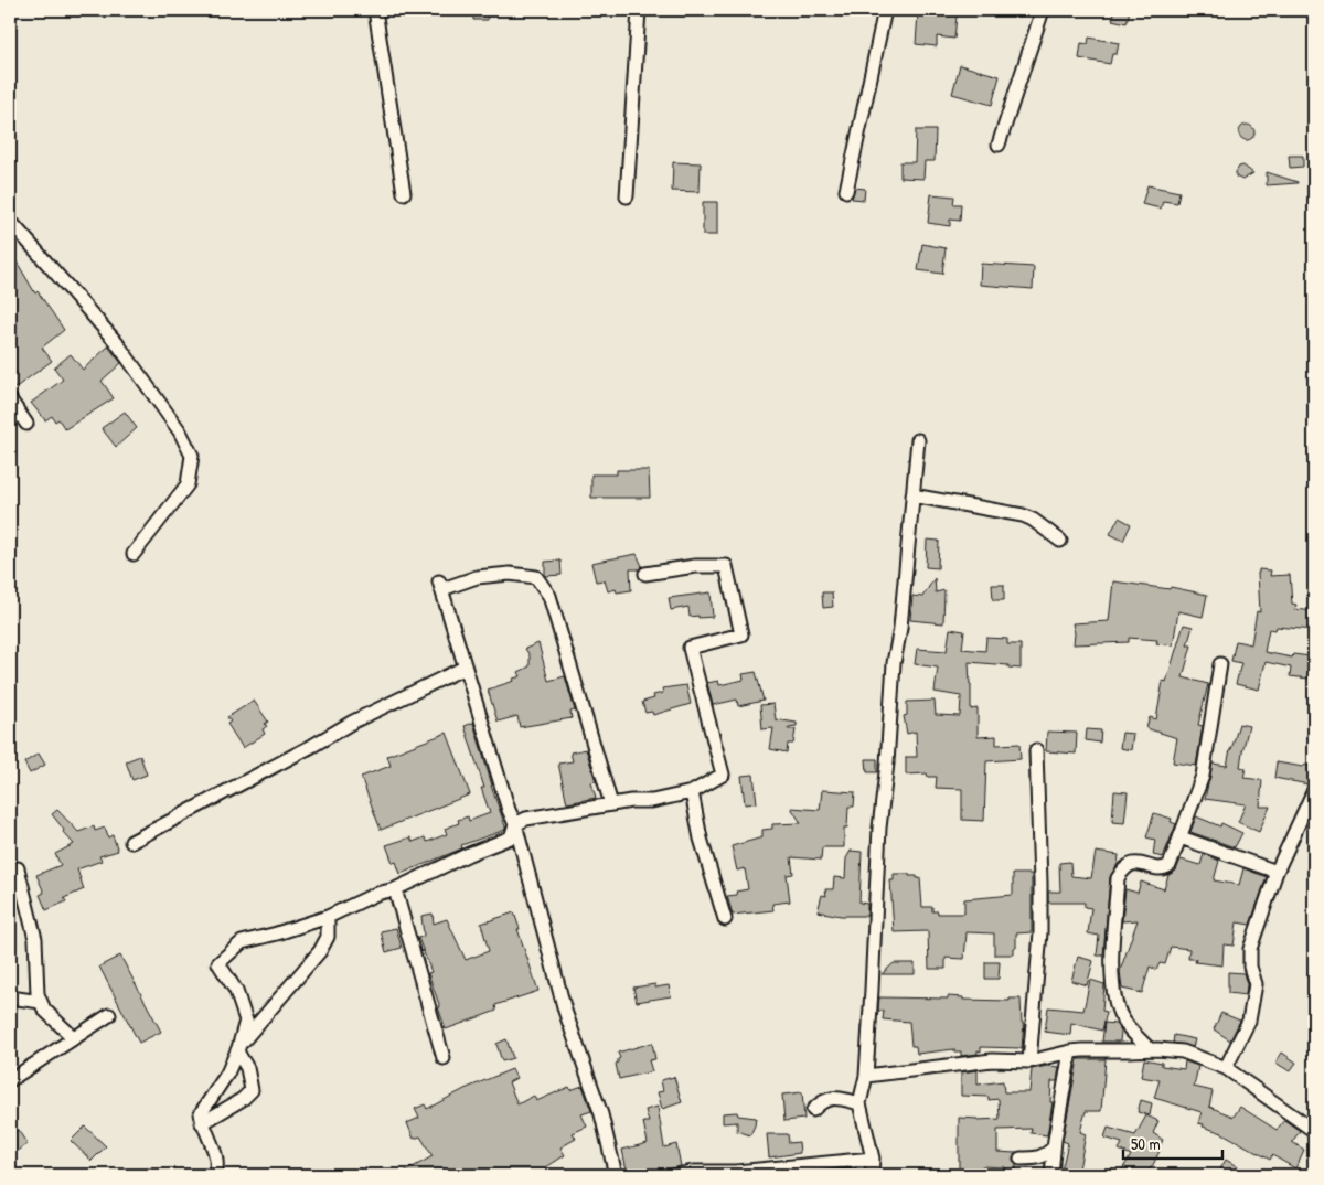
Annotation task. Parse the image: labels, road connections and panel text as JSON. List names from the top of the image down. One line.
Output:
{"scale_bar":"50 m"}
